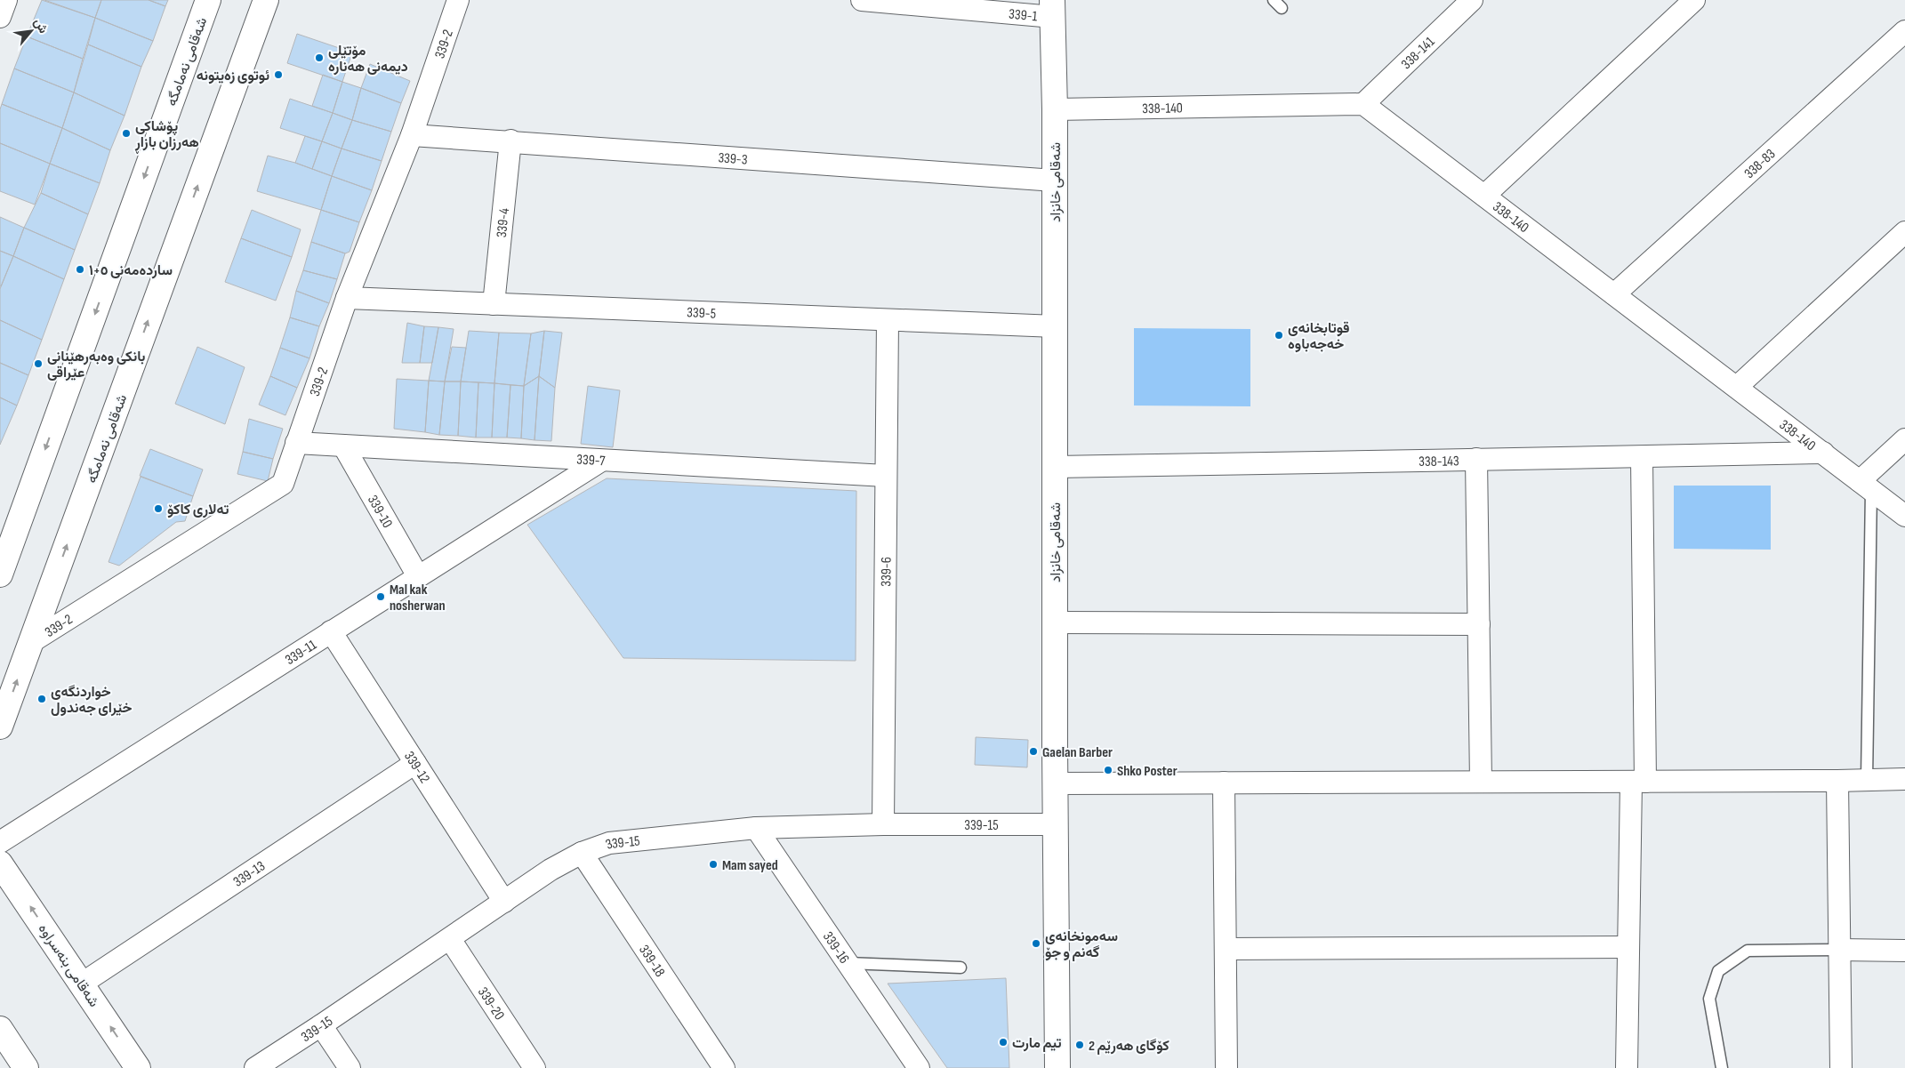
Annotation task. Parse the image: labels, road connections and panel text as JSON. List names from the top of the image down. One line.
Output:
{"streets":{"main road":["شەقامی نەمامگە","شەقامی خانزاد","شەقامی بنەسراوە"],"street":["339-1","339-2","338-141","338-140","339-3","338-83","339-4","339-5","339-7","338-143","339-10","339-6","339-11","339-12","339-15","339-13","339-16","339-18","339-20"]},"crossings":[["339-1","شەقامی خانزاد"],["339-2","شەقامی نەمامگە"],["339-2","339-3"],["339-2","339-5"],["339-2","339-7"],["338-141","338-140"],["338-140","338-83"],["338-140","شەقامی خانزاد"],["338-140","338-143"],["339-3","شەقامی خانزاد"],["339-3","339-4"],["شەقامی خانزاد","339-5"],["شەقامی خانزاد","338-143"],["شەقامی خانزاد","339-15"],["339-4","339-5"],["339-5","339-6"],["339-7","339-10"],["339-7","339-6"],["339-7","339-11"],["339-10","339-11"],["339-6","339-15"],["339-11","339-12"],["339-12","339-15"],["339-12","339-13"],["339-15","339-16"],["339-15","339-18"],["339-15","339-20"],["339-13","شەقامی بنەسراوە"]],"one_way":["شەقامی بنەسراوە"],"places":["مۆتێلی دیمەنی هەنارە","ئوتوی زەیتونە","پۆشاکی هەرزان بازاڕ","ساردەمەنی ٥+١","قوتابخانەی خەجەباوە","بانکی وەبەرهێنانی عێراقی","تەلاری کاکۆ","Mal kak nosherwan","خواردنگەی خێرای جەندول","Gaelan Barber","Shko Poster","Mam sayed","سەمونخانەی گەنم و جۆ","تيم مارت","کۆگای هەرێم 2"],"north":"top right"}
